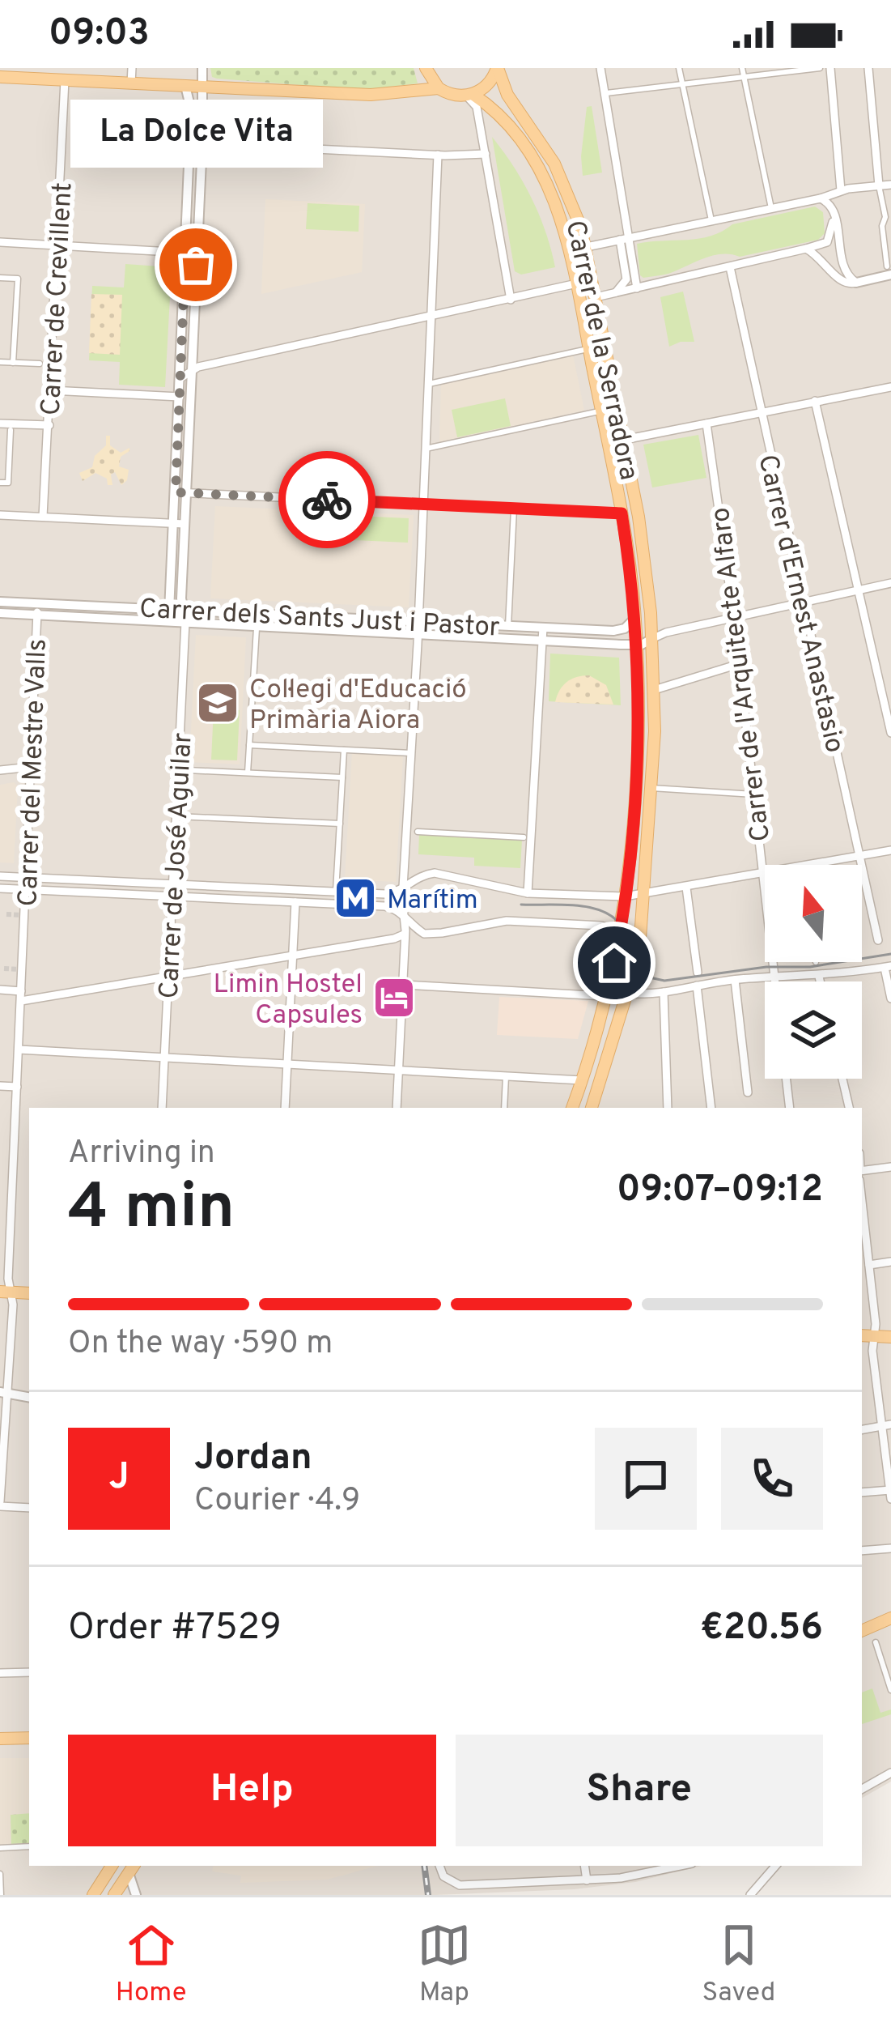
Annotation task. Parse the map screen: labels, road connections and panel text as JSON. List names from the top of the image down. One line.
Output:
{"streets":{"main road":["Carrer de la Serradora"],"street":["Carrer de Crevillent","Carrer d'Ernest Anastasio","Carrer dels Sants Just i Pastor","Carrer de l'Arquitecte Alfaro","Carrer del Mestre Valls","Carrer de José Aguilar"]},"crossings":[["Carrer de la Serradora","Carrer dels Sants Just i Pastor"],["Carrer dels Sants Just i Pastor","Carrer del Mestre Valls"],["Carrer dels Sants Just i Pastor","Carrer de José Aguilar"]],"places":{"other":["La Dolce Vita"],"school or university":["Col·legi d'Educació Primària Aiora"],"metro station":["Marítim"],"hotel":["Limin Hostel Capsules"]},"north":"top","page":{"status":"09:03","bubble":"La Dolce Vita","heading":["4 min","Arriving in","09:07–09:12"],"panel":["Jordan","Courier · 4.9","Order #7529","€20.56"],"bar":"On the way · 590 m","round":"J","buttons":["Help","Share"],"tabs":["Home","Map","Saved"]}}
